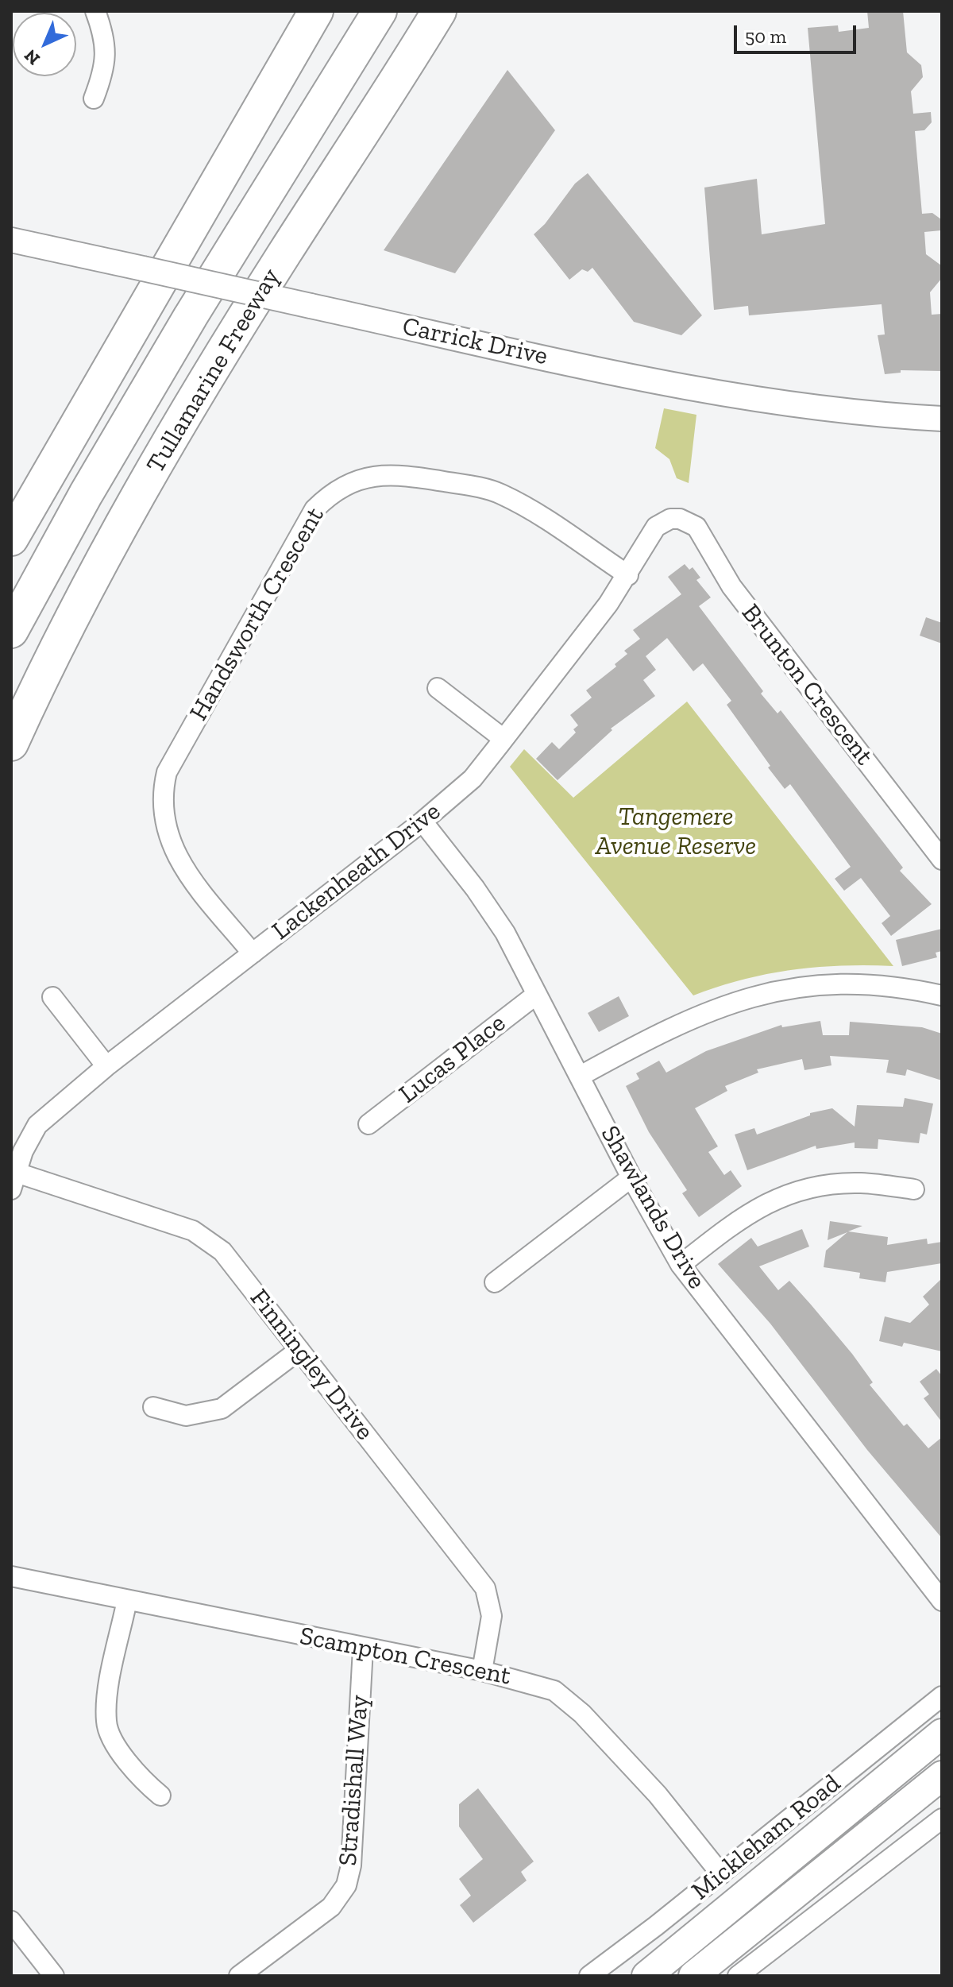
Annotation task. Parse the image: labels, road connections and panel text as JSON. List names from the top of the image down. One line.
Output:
{"streets":{"highway":["Tullamarine Freeway"],"main road":["Mickleham Road"],"street":["Carrick Drive","Handsworth Crescent","Brunton Crescent","Lackenheath Drive","Lucas Place","Shawlands Drive","Finningley Drive","Scampton Crescent","Stradishall Way"]},"crossings":[["Handsworth Crescent","Lackenheath Drive"],["Brunton Crescent","Lackenheath Drive"],["Lackenheath Drive","Shawlands Drive"],["Lackenheath Drive","Finningley Drive"],["Lucas Place","Shawlands Drive"],["Finningley Drive","Scampton Crescent"],["Scampton Crescent","Stradishall Way"],["Scampton Crescent","Mickleham Road"]],"parks":["Tangemere Avenue Reserve"],"scale_bar":"50 m","north":"bottom left"}
